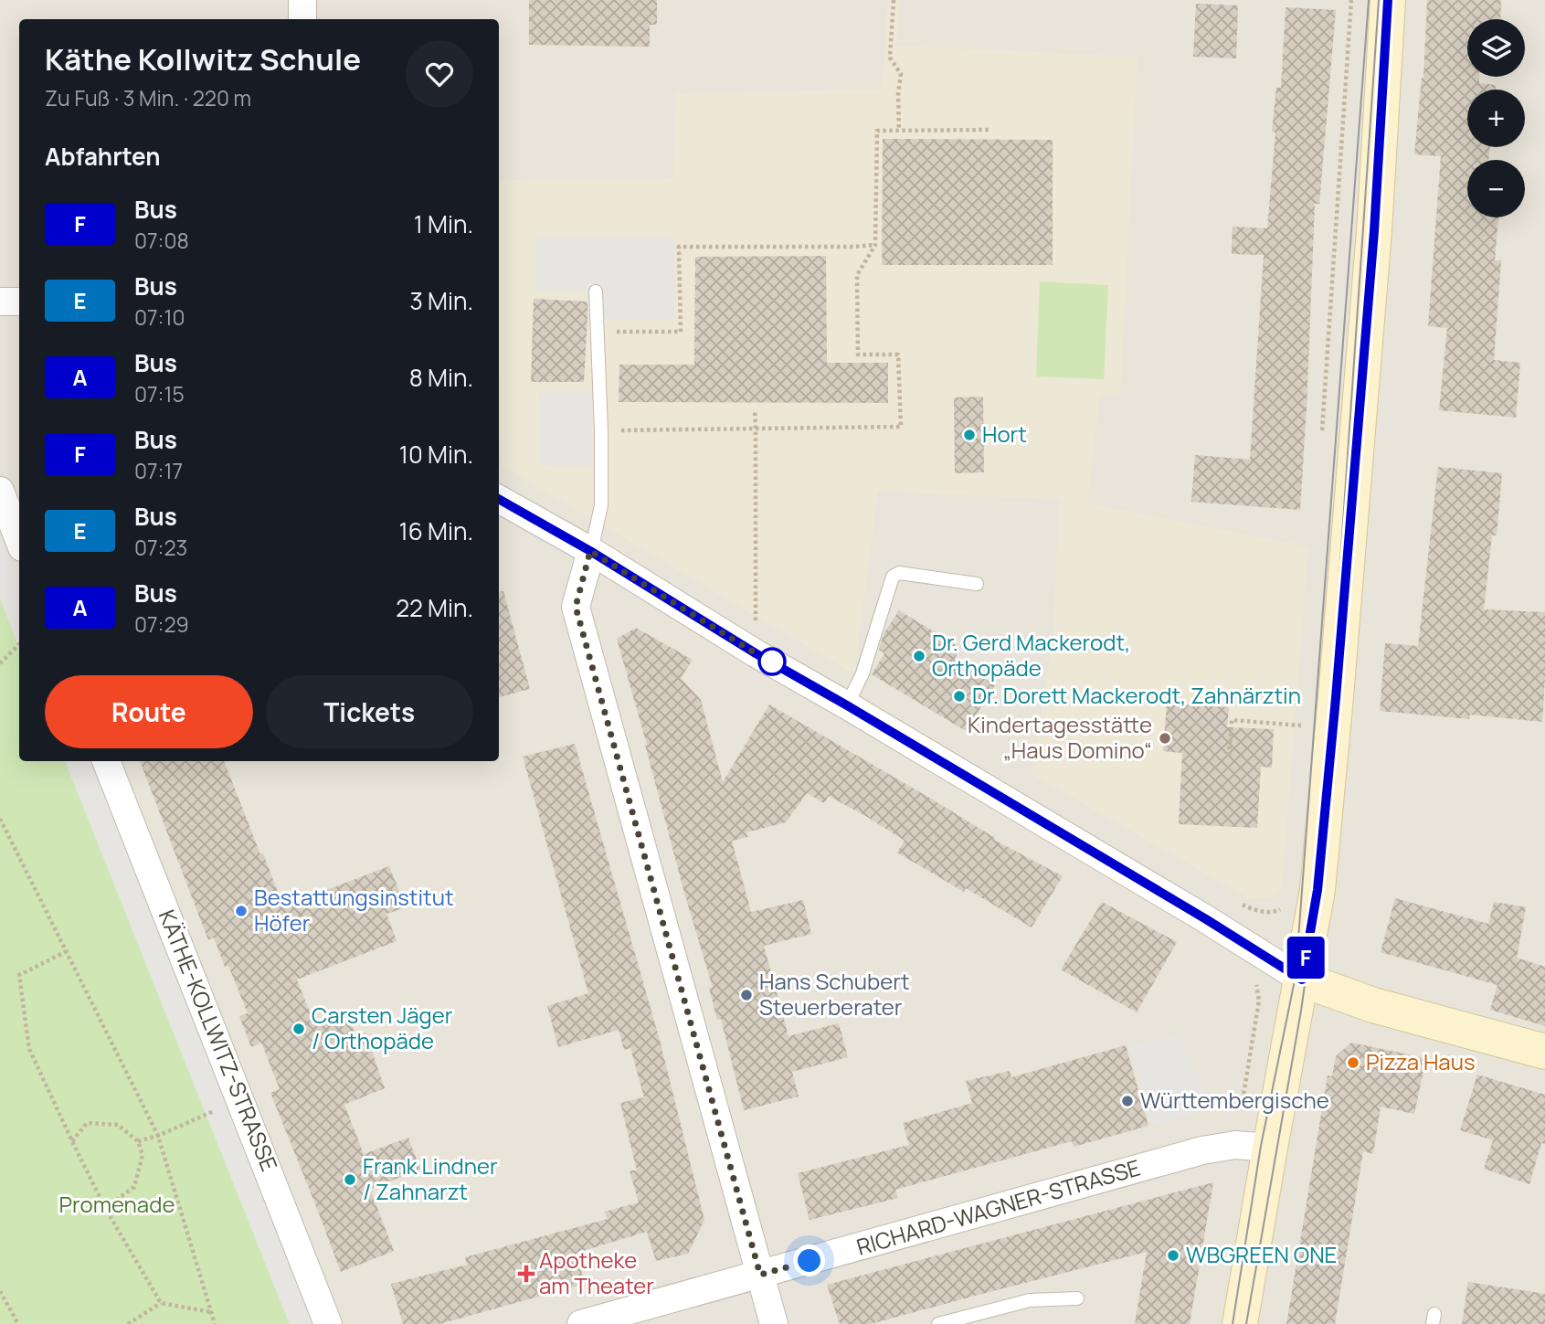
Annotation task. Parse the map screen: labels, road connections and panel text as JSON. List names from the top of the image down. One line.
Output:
{"streets":{"street":["KÄTHE-KOLLWITZ-STRASSE","RICHARD-WAGNER-STRASSE"]},"parks":["Promenade"],"places":{"other":["Hort","Dr. Gerd Mackerodt, Orthopäde","Dr. Dorett Mackerodt, Zahnärztin","Kindertagesstätte „Haus Domino“","Bestattungsinstitut Höfer","Hans Schubert Steuerberater","Carsten Jäger / Orthopäde","Pizza Haus","Württembergische","Frank Lindner / Zahnarzt","WBGREEN ONE"],"health":["Apotheke am Theater"]},"lines":["bus line F"],"page":{"on_map":"F","map_buttons":["+","−"],"heading":[["Käthe Kollwitz Schule","Zu Fuß · 3 Min. · 220 m"],"Abfahrten"],"list":[{"mark":"F","name":"Bus","note":"07:08","value":"1 Min."},{"mark":"E","name":"Bus","note":"07:10","value":"3 Min."},{"mark":"A","name":"Bus","note":"07:15","value":"8 Min."},{"mark":"F","name":"Bus","note":"07:17","value":"10 Min."},{"mark":"E","name":"Bus","note":"07:23","value":"16 Min."},{"mark":"A","name":"Bus","note":"07:29","value":"22 Min."}],"buttons":["Route","Tickets"]}}
